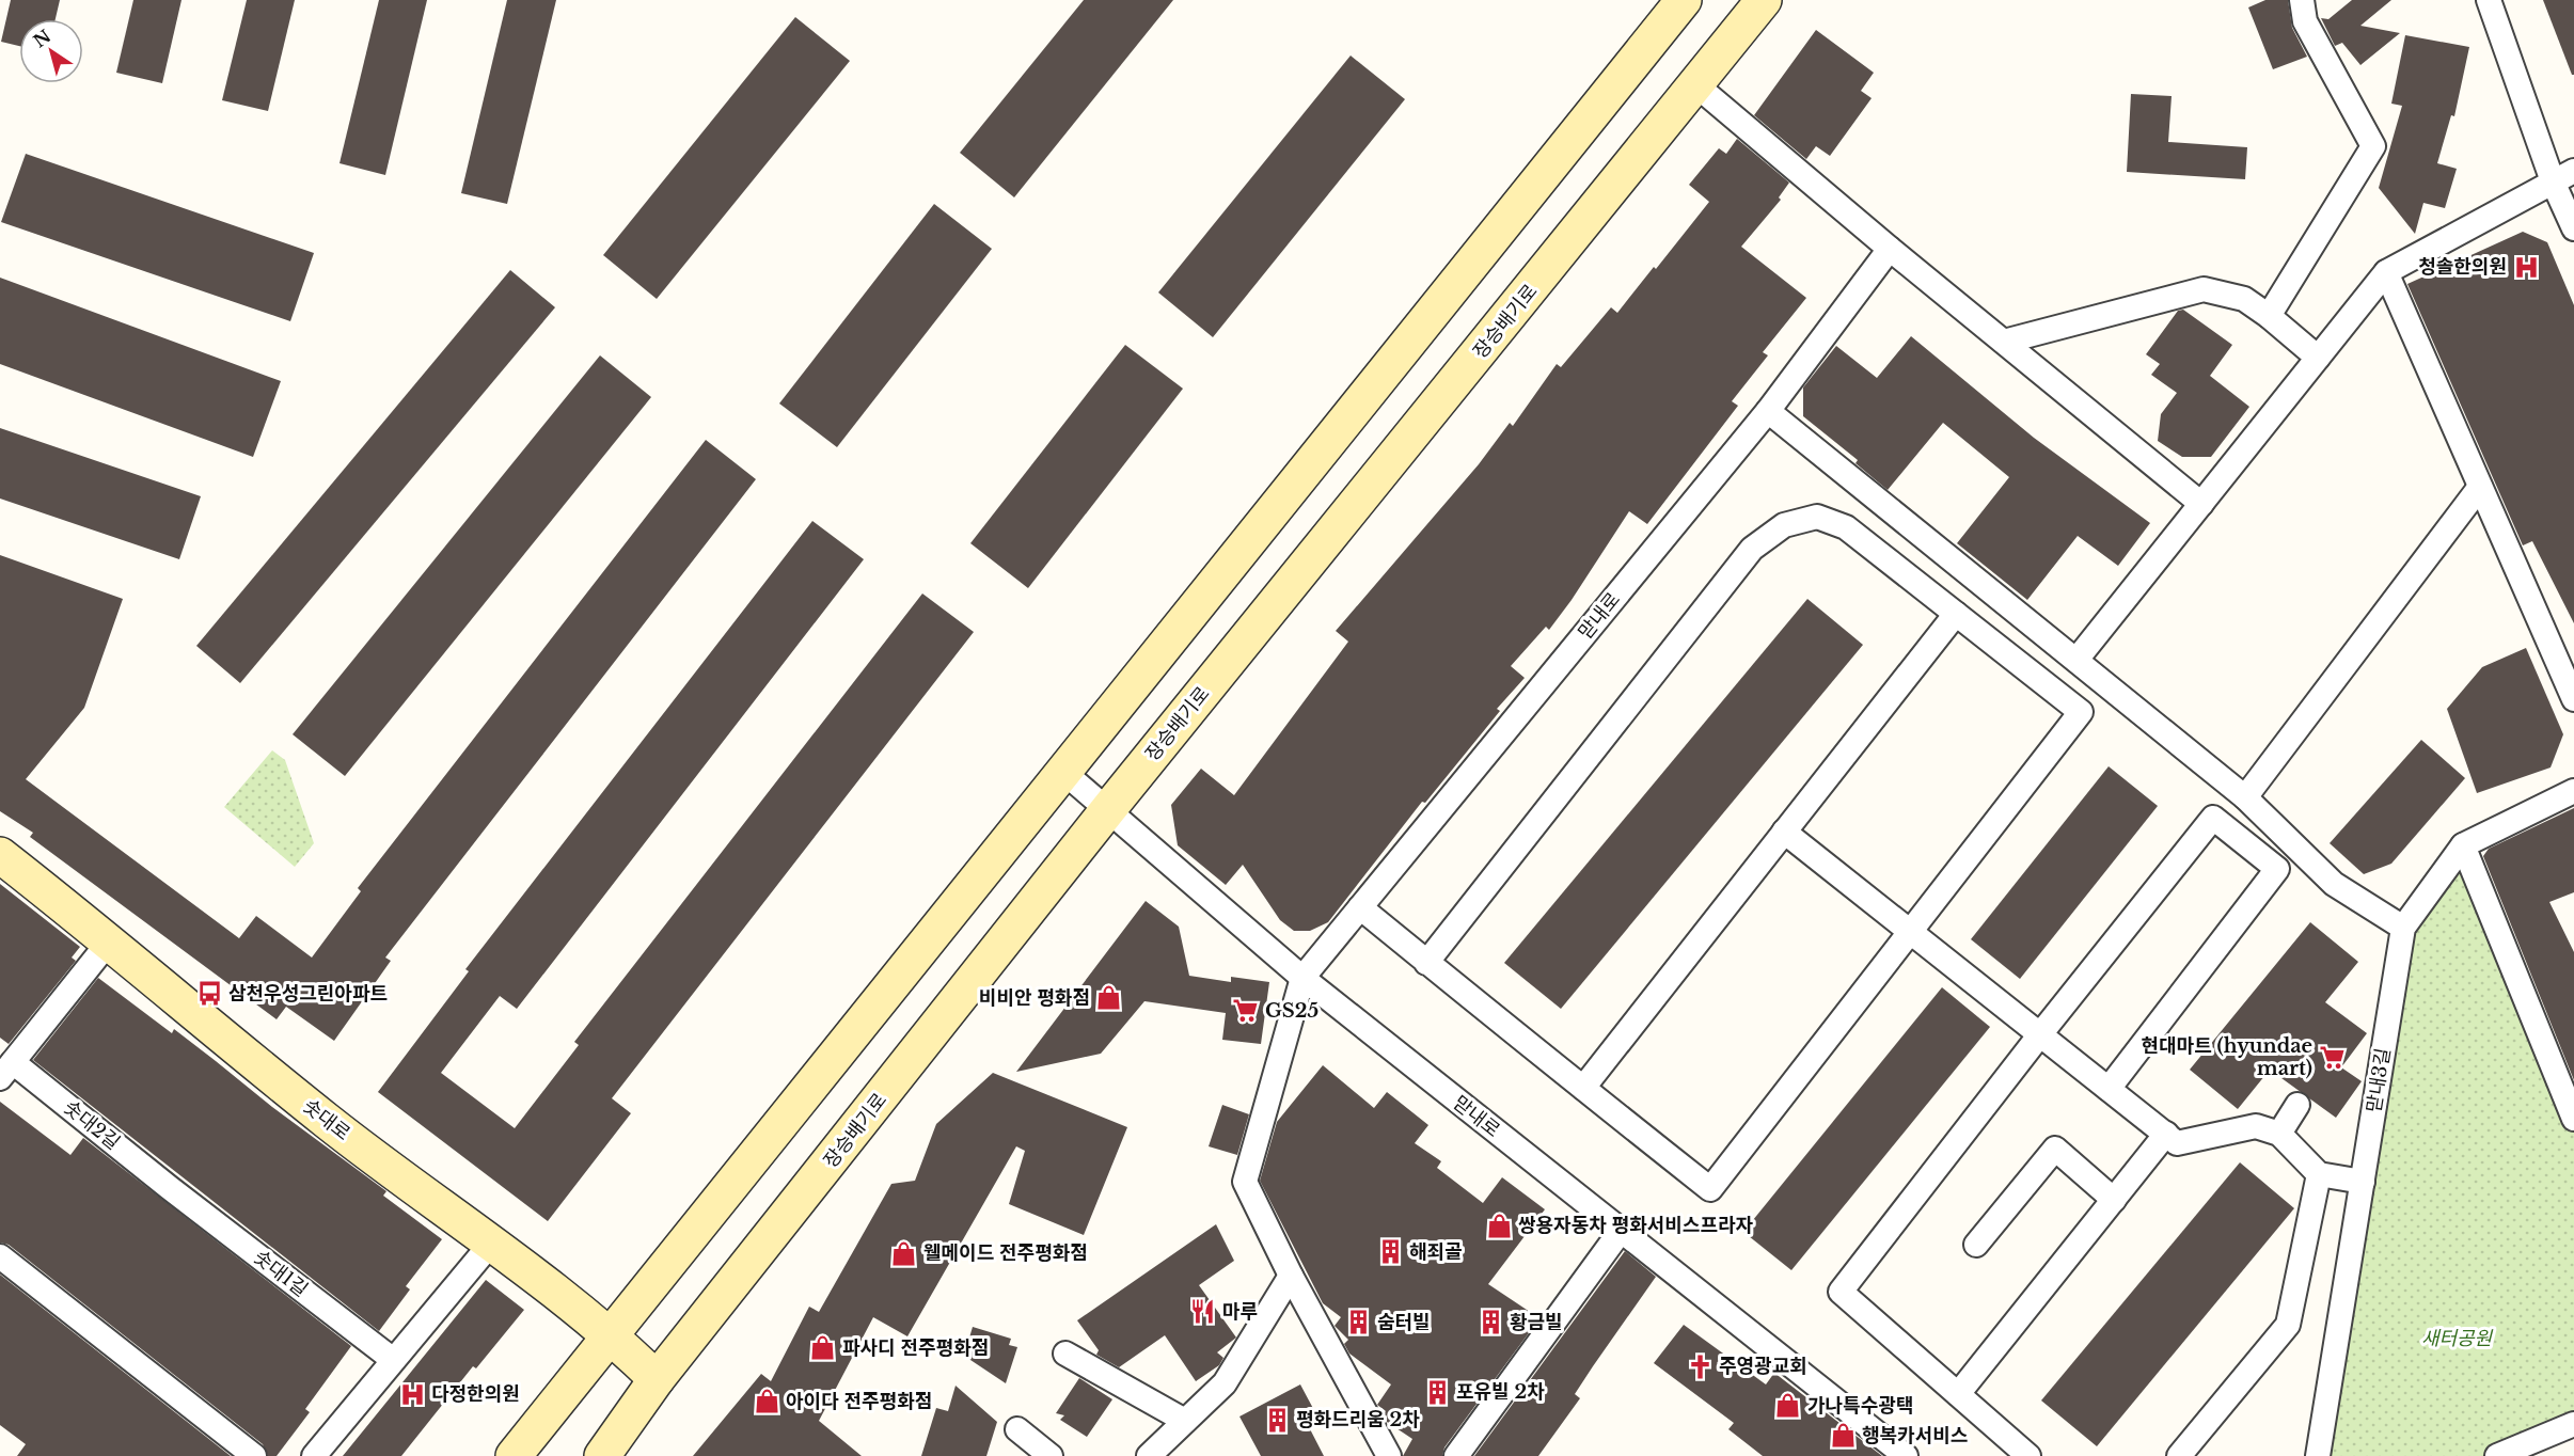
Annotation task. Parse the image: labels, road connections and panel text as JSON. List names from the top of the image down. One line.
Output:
{"streets":{"street":["장승배기로","맏내로","맏내3길","솟대로","솟대2길","솟대1길"]},"crossings":[["장승배기로","맏내로"],["장승배기로","솟대로"],["솟대로","솟대2길"],["솟대2길","솟대1길"]],"parks":["새터공원"],"places":{"hospital":["청솔한의원","다정한의원"],"bus stop":["삼천우성그린아파트"],"shop":["비비안 평화점","쌍용자동차 평화서비스프라자","웰메이드 전주평화점","파사디 전주평화점","아이다 전주평화점","가나특수광택","행복카서비스"],"supermarket":["GS25","현대마트 (hyundae mart)"],"building":["해죄골","숨터빌","황금빌","포유빌 2차","평화드리움 2차"],"restaurant":["마루"],"church":["주영광교회"]},"north":"top left"}
